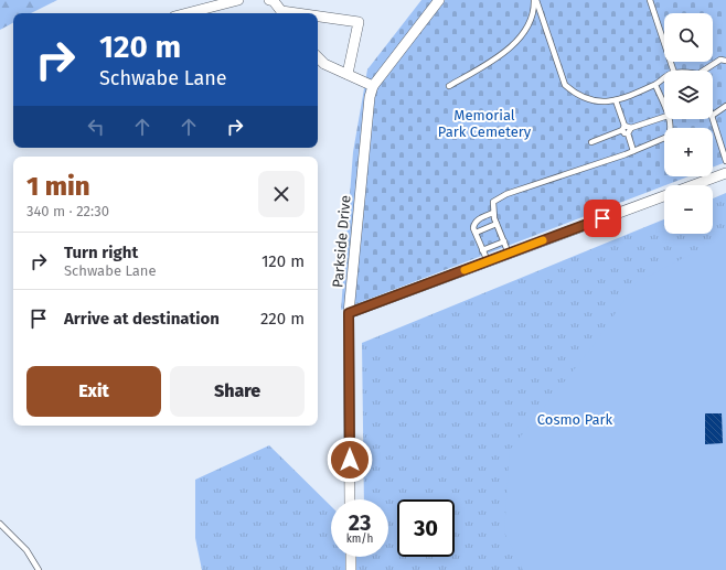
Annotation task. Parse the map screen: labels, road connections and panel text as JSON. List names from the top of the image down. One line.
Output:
{"streets":{"street":["Parkside Drive"]},"parks":["Memorial Park Cemetery","Cosmo Park"],"page":{"map_buttons":["+","−"],"turn":["120 m","Schwabe Lane"],"heading":["1 min","340 m · 22:30"],"list":[{"name":"Turn right","note":"Schwabe Lane","value":"120 m"},{"name":"Arrive at destination","value":"220 m"}],"buttons":["Exit","Share"],"speed":"23 km/h","limit":"30"}}
